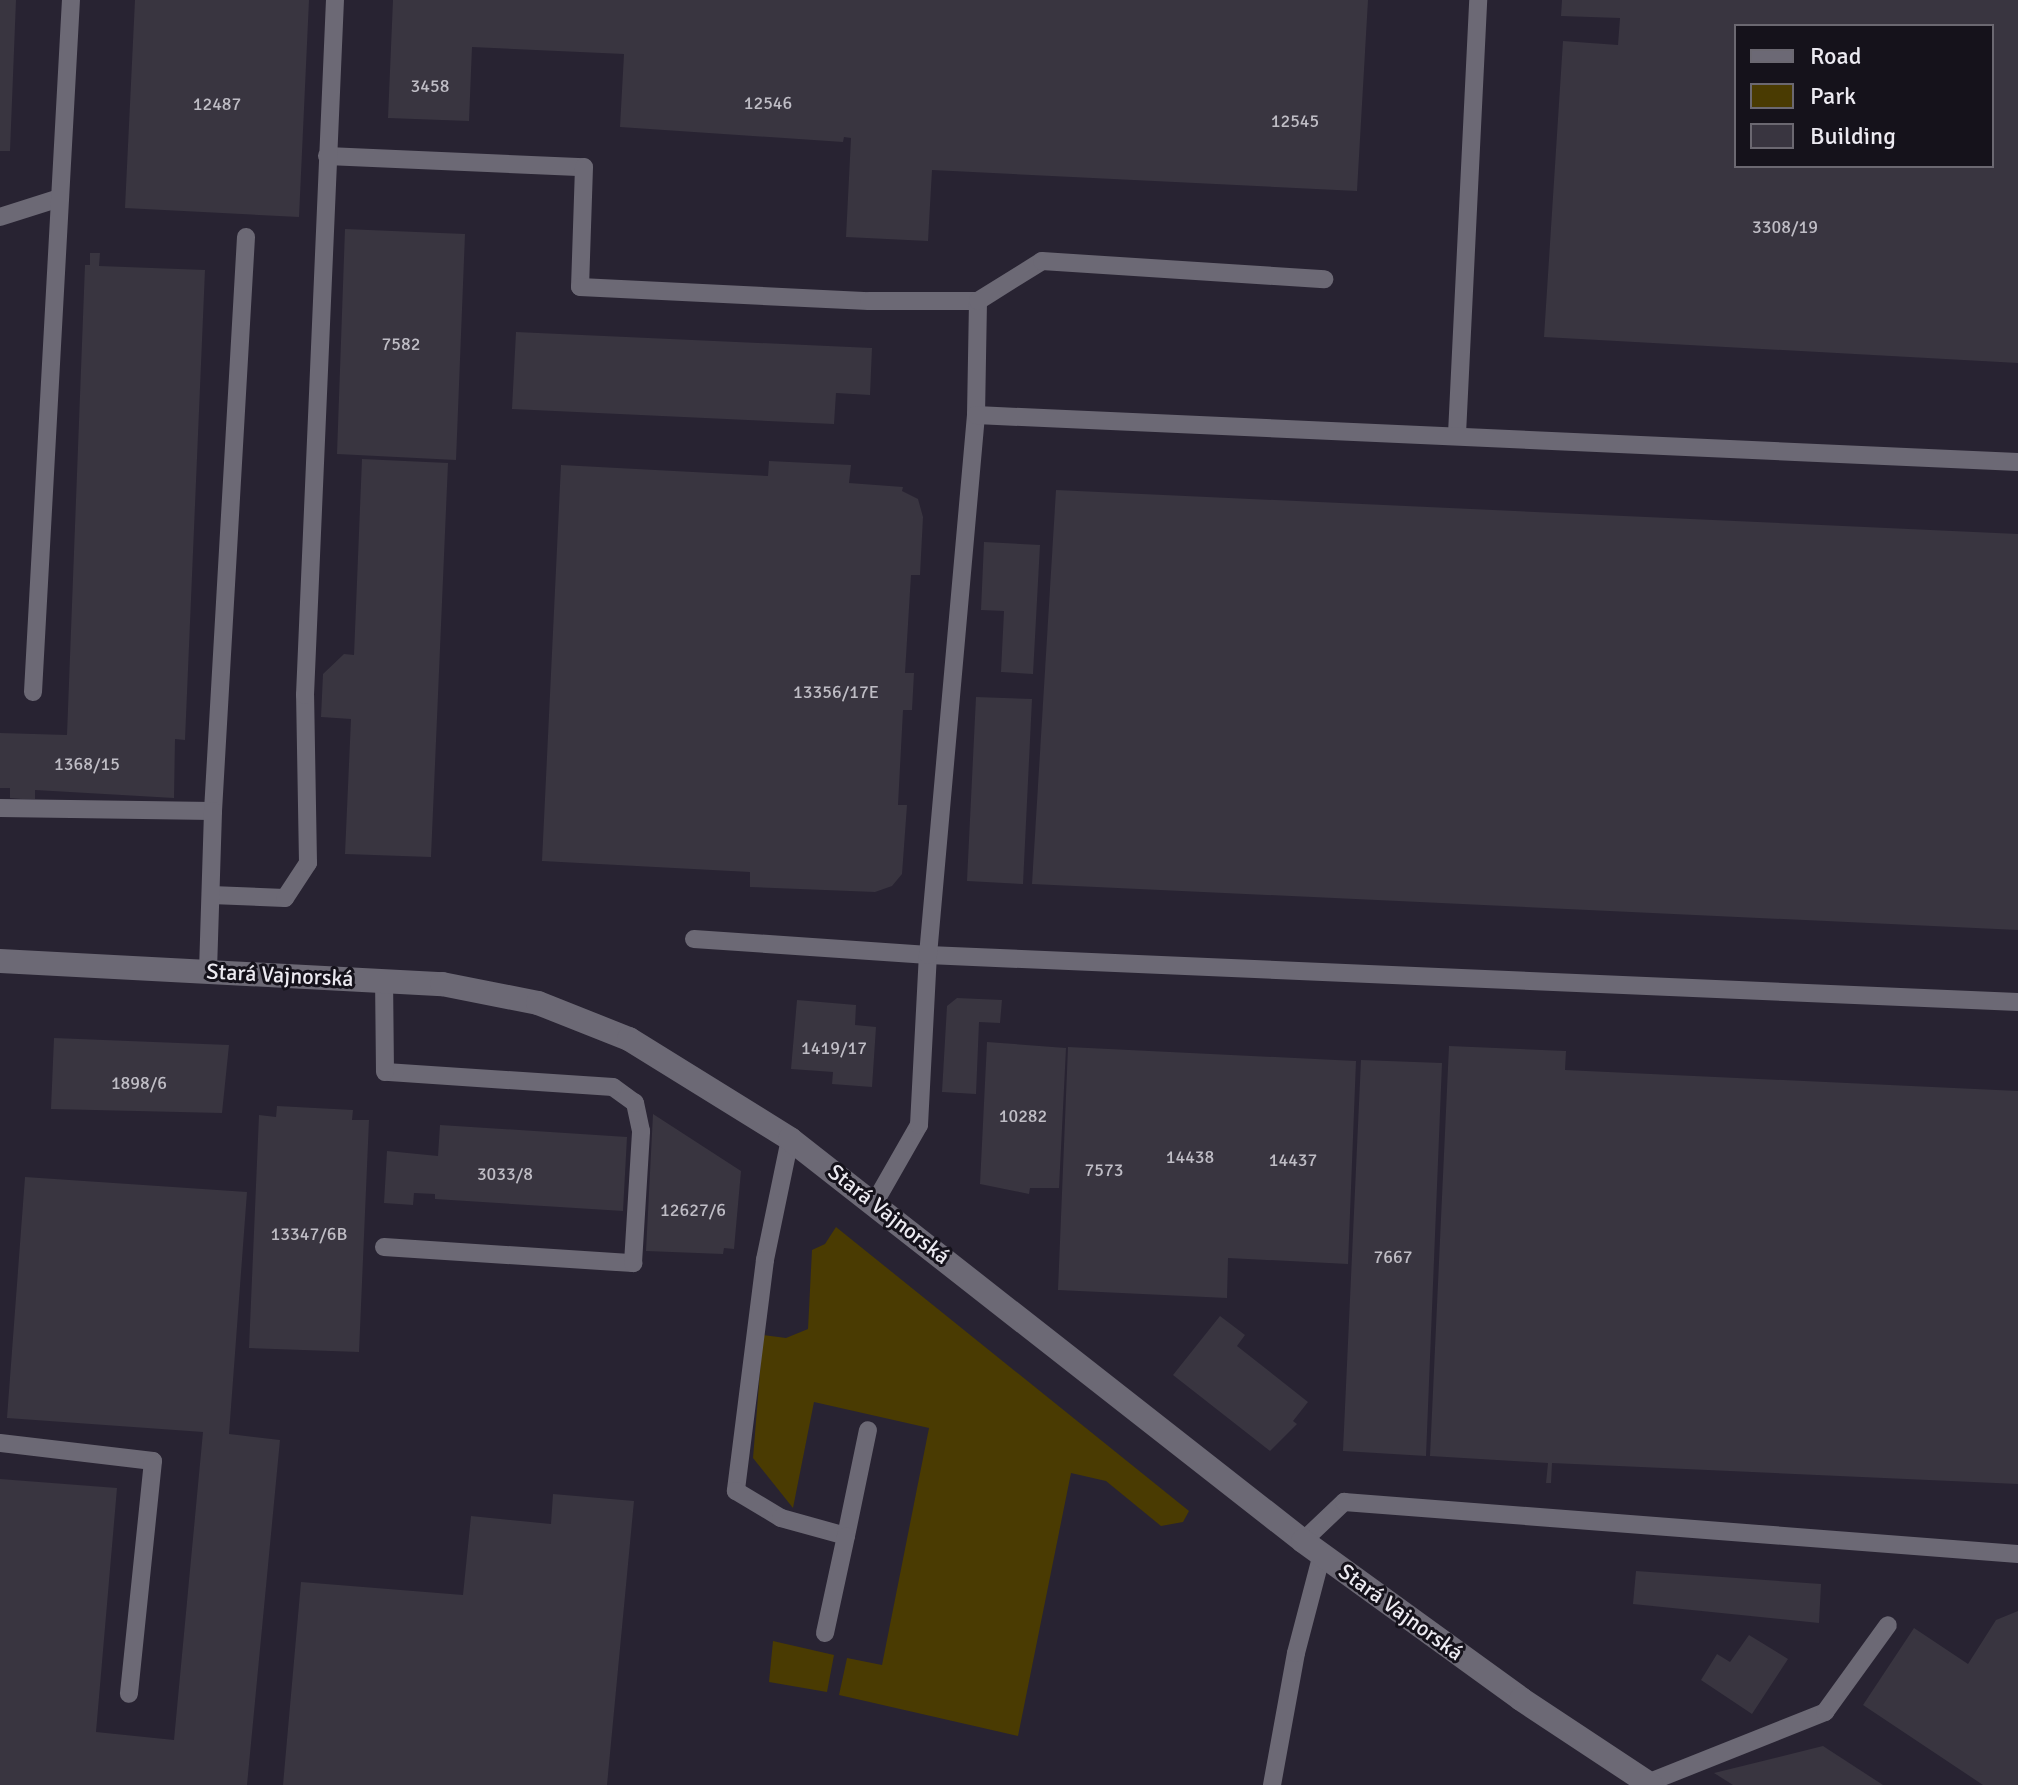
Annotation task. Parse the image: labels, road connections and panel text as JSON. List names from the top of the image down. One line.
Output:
{"streets":{"street":["Stará Vajnorská"]},"house_numbers":["3458","12546","12487","12545","3308/19","7582","13356/17E","1368/15","1419/17","1898/6","10282","14438","14437","7573","3033/8","12627/6","13347/6B","7667"],"legend":["Road","Park","Building"]}
